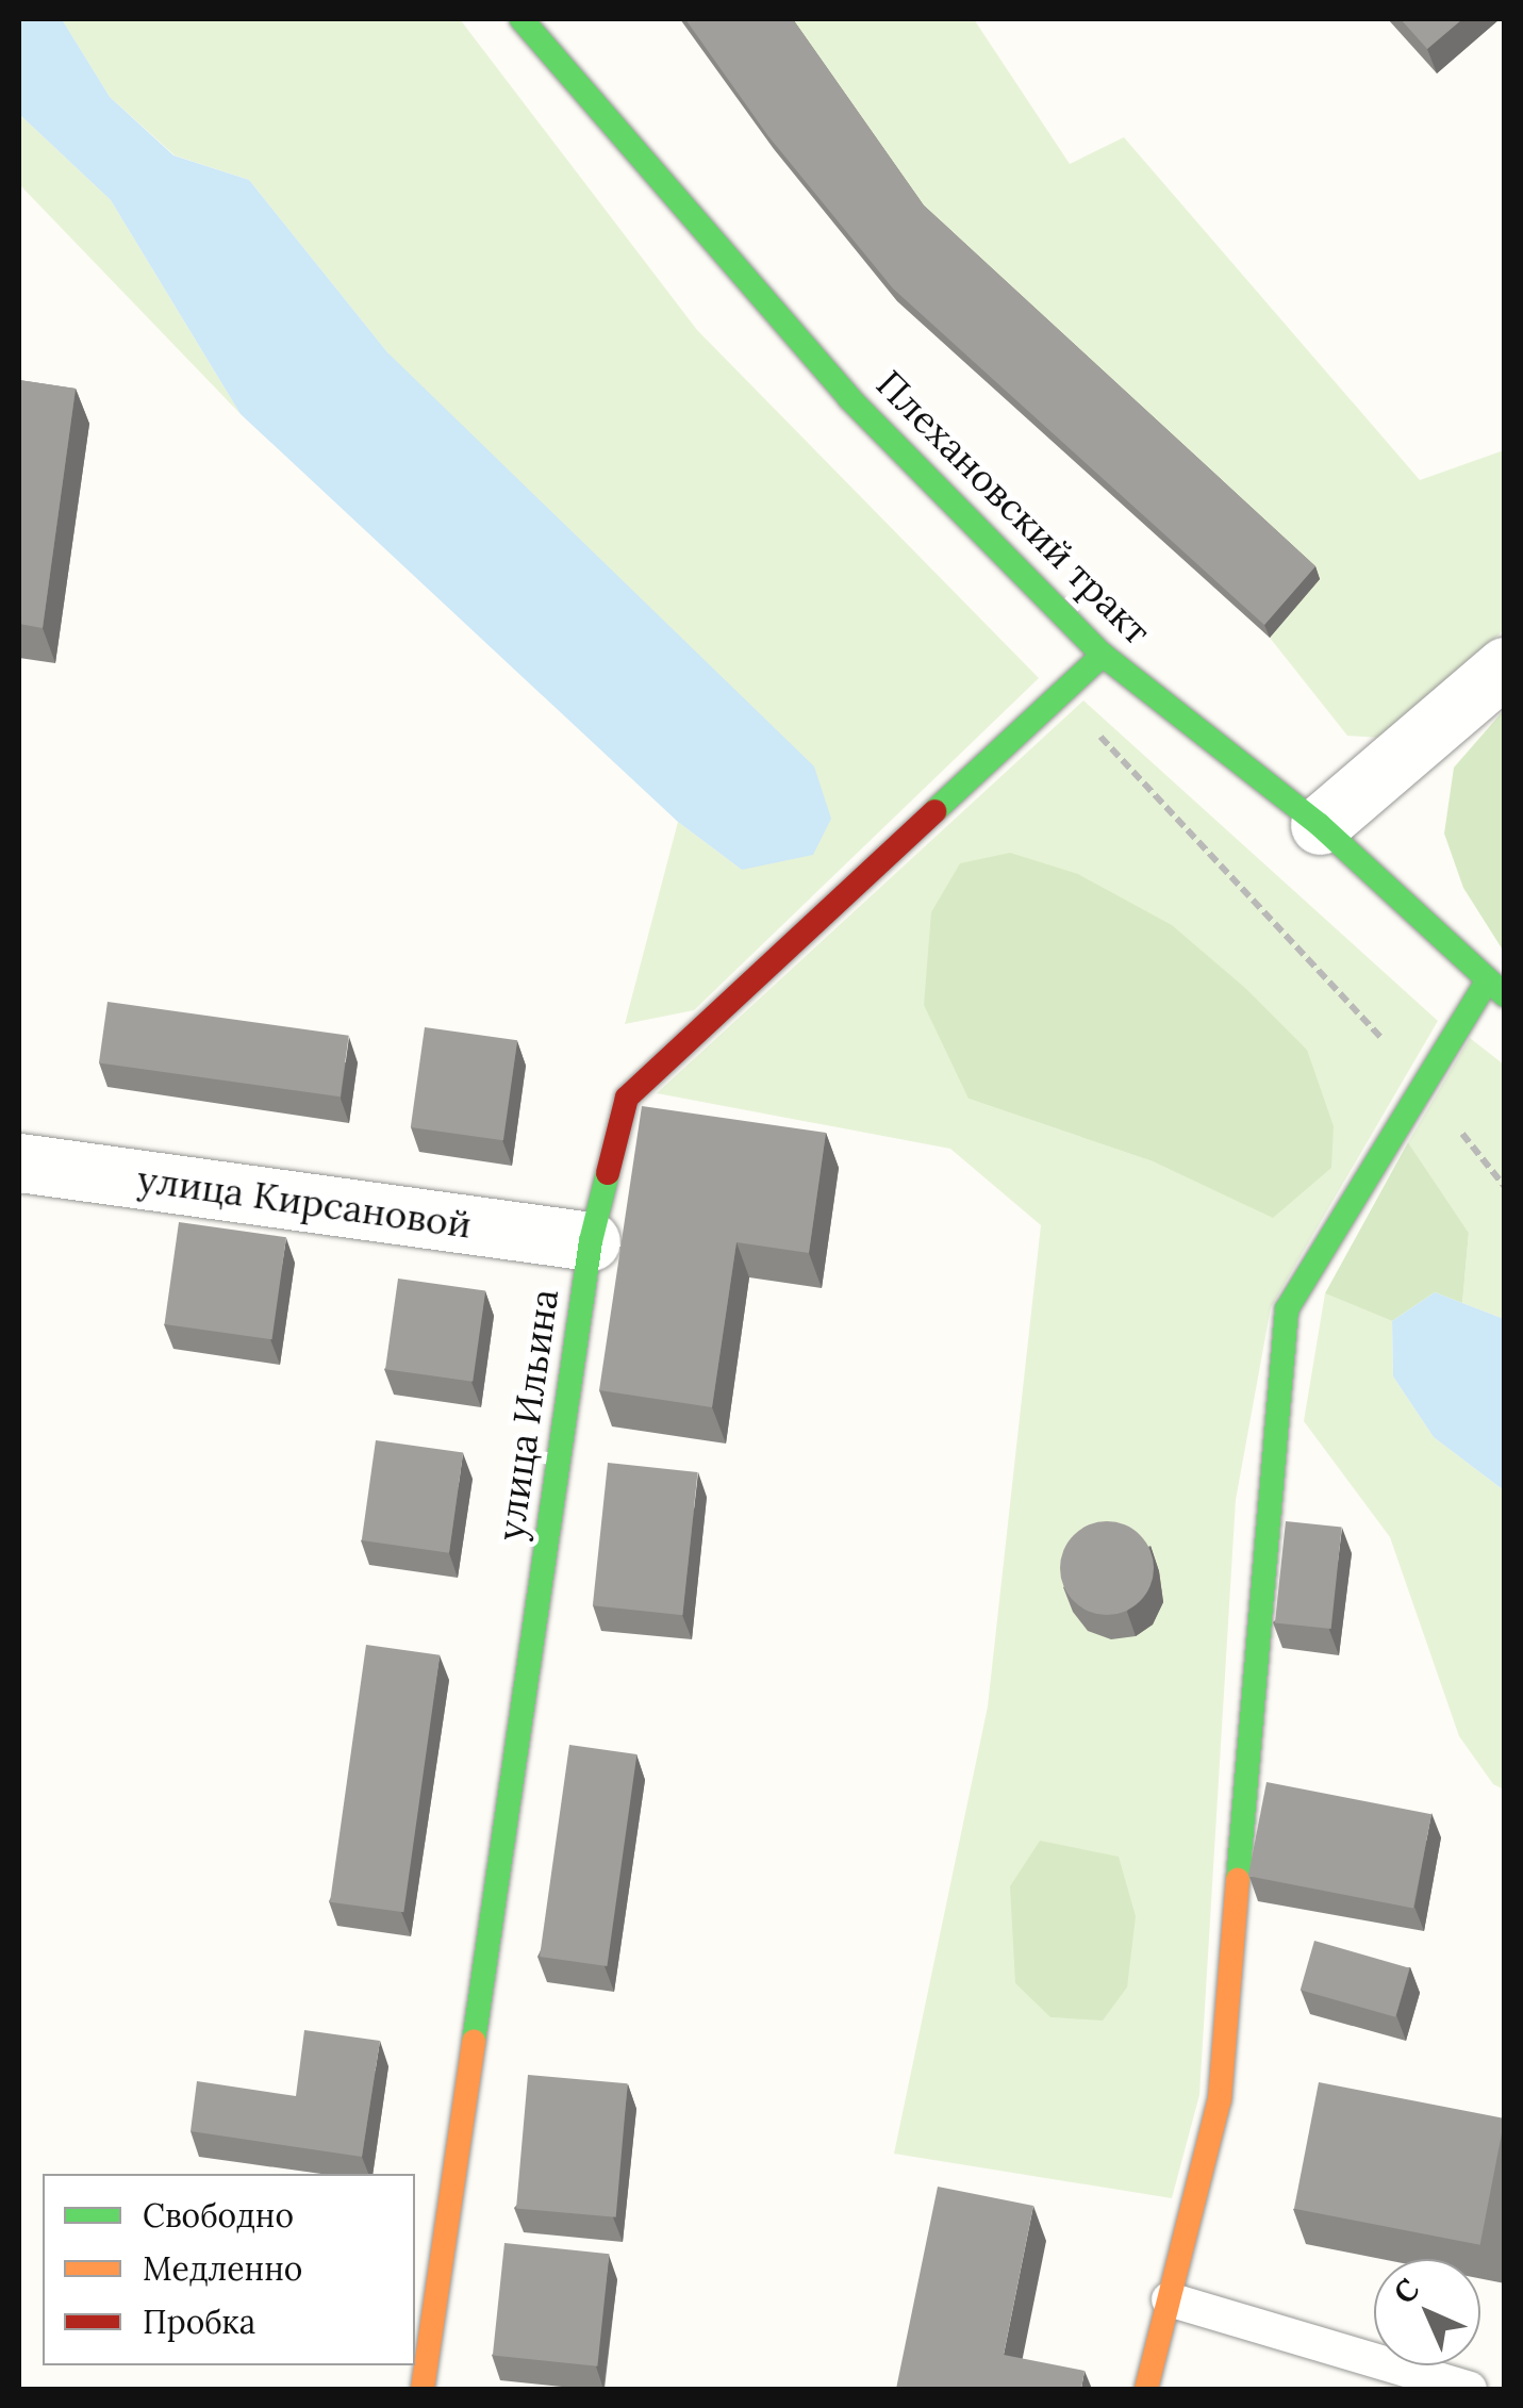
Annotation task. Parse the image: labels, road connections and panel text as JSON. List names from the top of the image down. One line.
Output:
{"streets":{"street":["Плехановский тракт","улица Кирсановой","улица Ильина"]},"crossings":[["Плехановский тракт","улица Ильина"],["улица Кирсановой","улица Ильина"]],"legend":["Свободно","Медленно","Пробка"],"north":"top left"}
